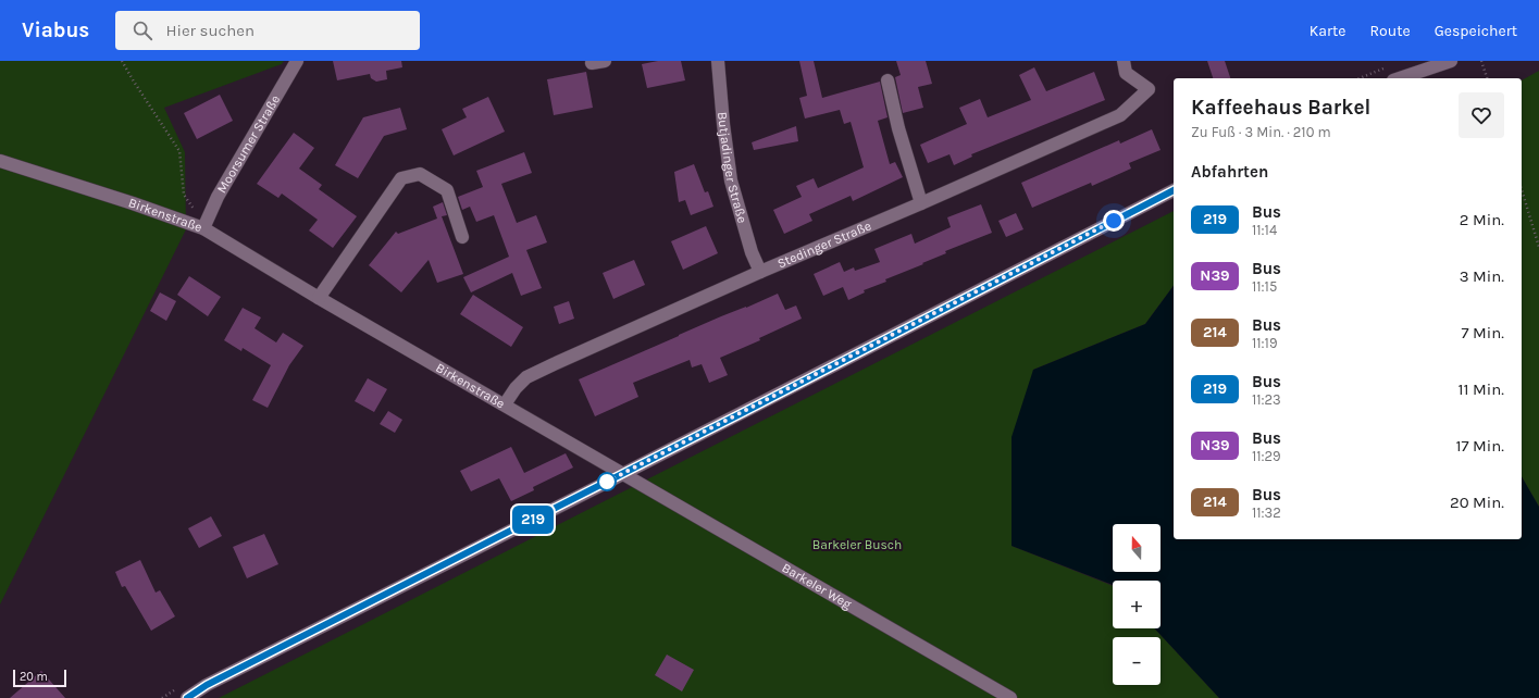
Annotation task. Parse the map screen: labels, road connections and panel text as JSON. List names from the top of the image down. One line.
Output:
{"streets":{"street":["Moorsumer Straße","Butjadinger Straße","Birkenstraße","Stedinger Straße","Barkeler Weg"]},"crossings":[["Moorsumer Straße","Birkenstraße"],["Butjadinger Straße","Stedinger Straße"],["Birkenstraße","Stedinger Straße"],["Birkenstraße","Barkeler Weg"]],"parks":["Barkeler Busch"],"lines":["bus line 219"],"scale_bar":"20 m","north":"top","page":{"header":"Viabus","search":"Hier suchen","nav":["Karte","Route","Gespeichert"],"on_map":"219","heading":[["Kaffeehaus Barkel","Zu Fuß · 3 Min. · 210 m"],"Abfahrten"],"list":[{"mark":"219","name":"Bus","note":"11:14","value":"2 Min."},{"mark":"N39","name":"Bus","note":"11:15","value":"3 Min."},{"mark":"214","name":"Bus","note":"11:19","value":"7 Min."},{"mark":"219","name":"Bus","note":"11:23","value":"11 Min."},{"mark":"N39","name":"Bus","note":"11:29","value":"17 Min."},{"mark":"214","name":"Bus","note":"11:32","value":"20 Min."}],"map_buttons":["+","−"],"scale":"20 m"}}
